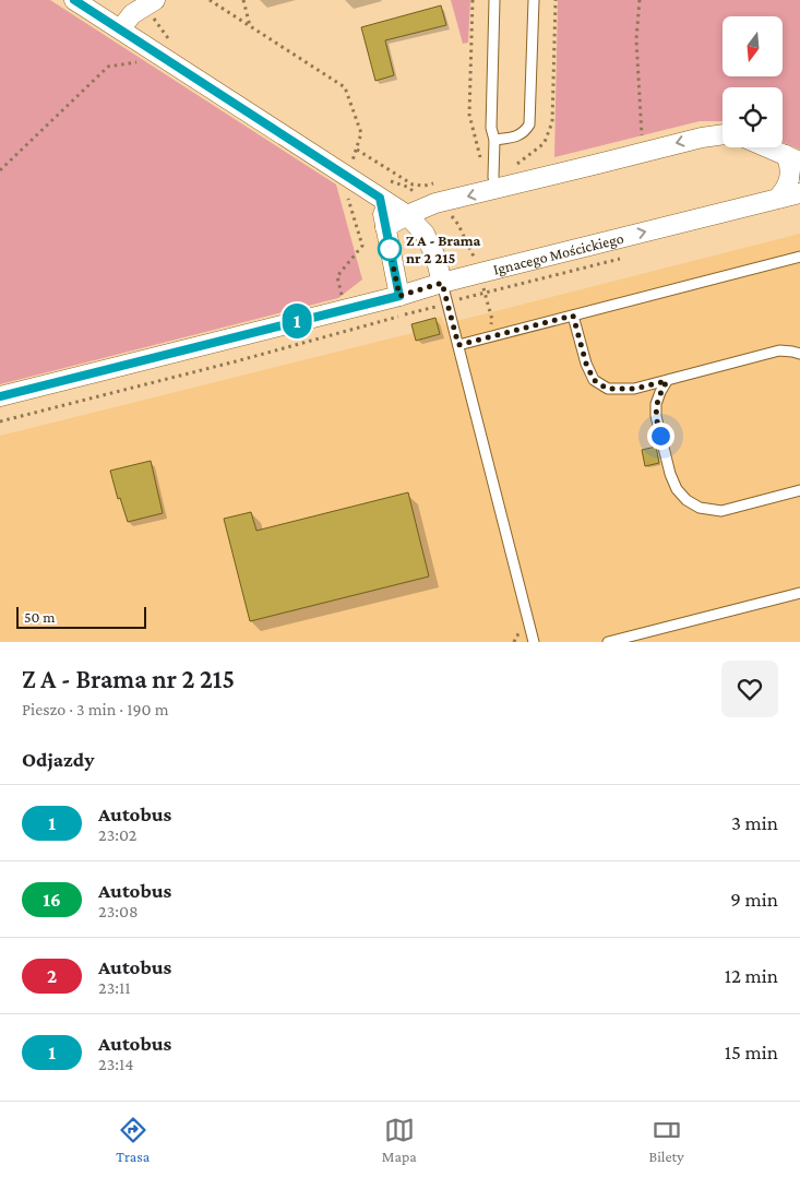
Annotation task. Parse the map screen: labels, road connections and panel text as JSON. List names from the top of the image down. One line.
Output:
{"streets":{"street":["Ignacego Mościckiego"]},"places":["Z A - Brama nr 2 215"],"lines":["bus line 1"],"scale_bar":"50 m","north":"bottom","page":{"on_map":"1","scale":"50 m","heading":[["Z A - Brama nr 2 215","Pieszo · 3 min · 190 m"],"Odjazdy"],"list":[{"mark":"1","name":"Autobus","note":"23:02","value":"3 min"},{"mark":"16","name":"Autobus","note":"23:08","value":"9 min"},{"mark":"2","name":"Autobus","note":"23:11","value":"12 min"},{"mark":"1","name":"Autobus","note":"23:14","value":"15 min"}],"tabs":["Trasa","Mapa","Bilety"]}}
